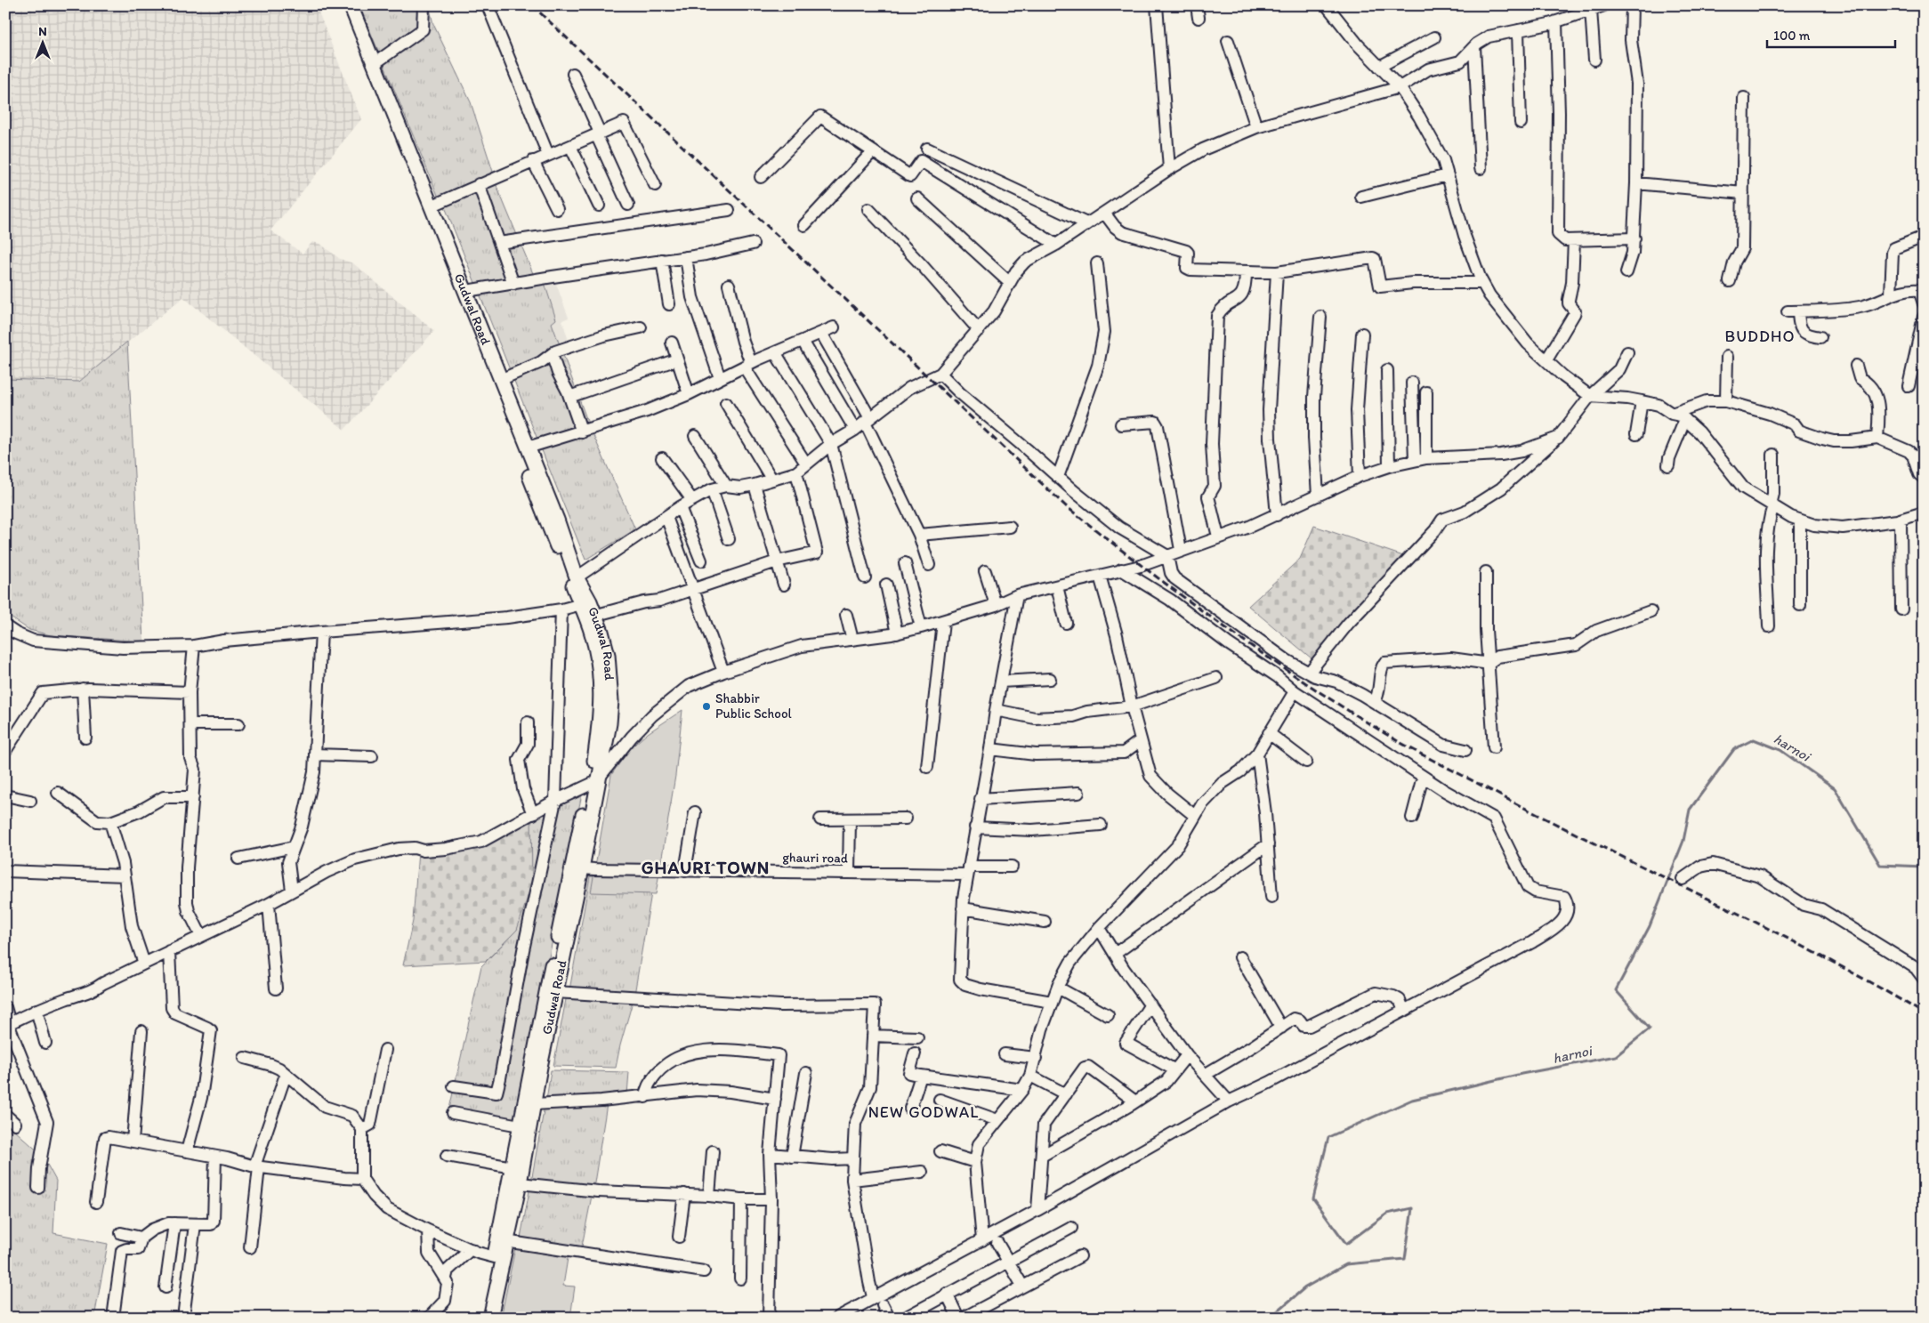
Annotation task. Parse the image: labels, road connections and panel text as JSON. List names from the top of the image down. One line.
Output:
{"streets":{"main road":["Gudwal Road"],"street":["ghauri road"]},"crossings":[["Gudwal Road","ghauri road"]],"districts":["BUDDHO","GHAURI TOWN","NEW GODWAL"],"water":["harnoi"],"places":["Shabbir Public School"],"scale_bar":"100 m","north":"top"}
